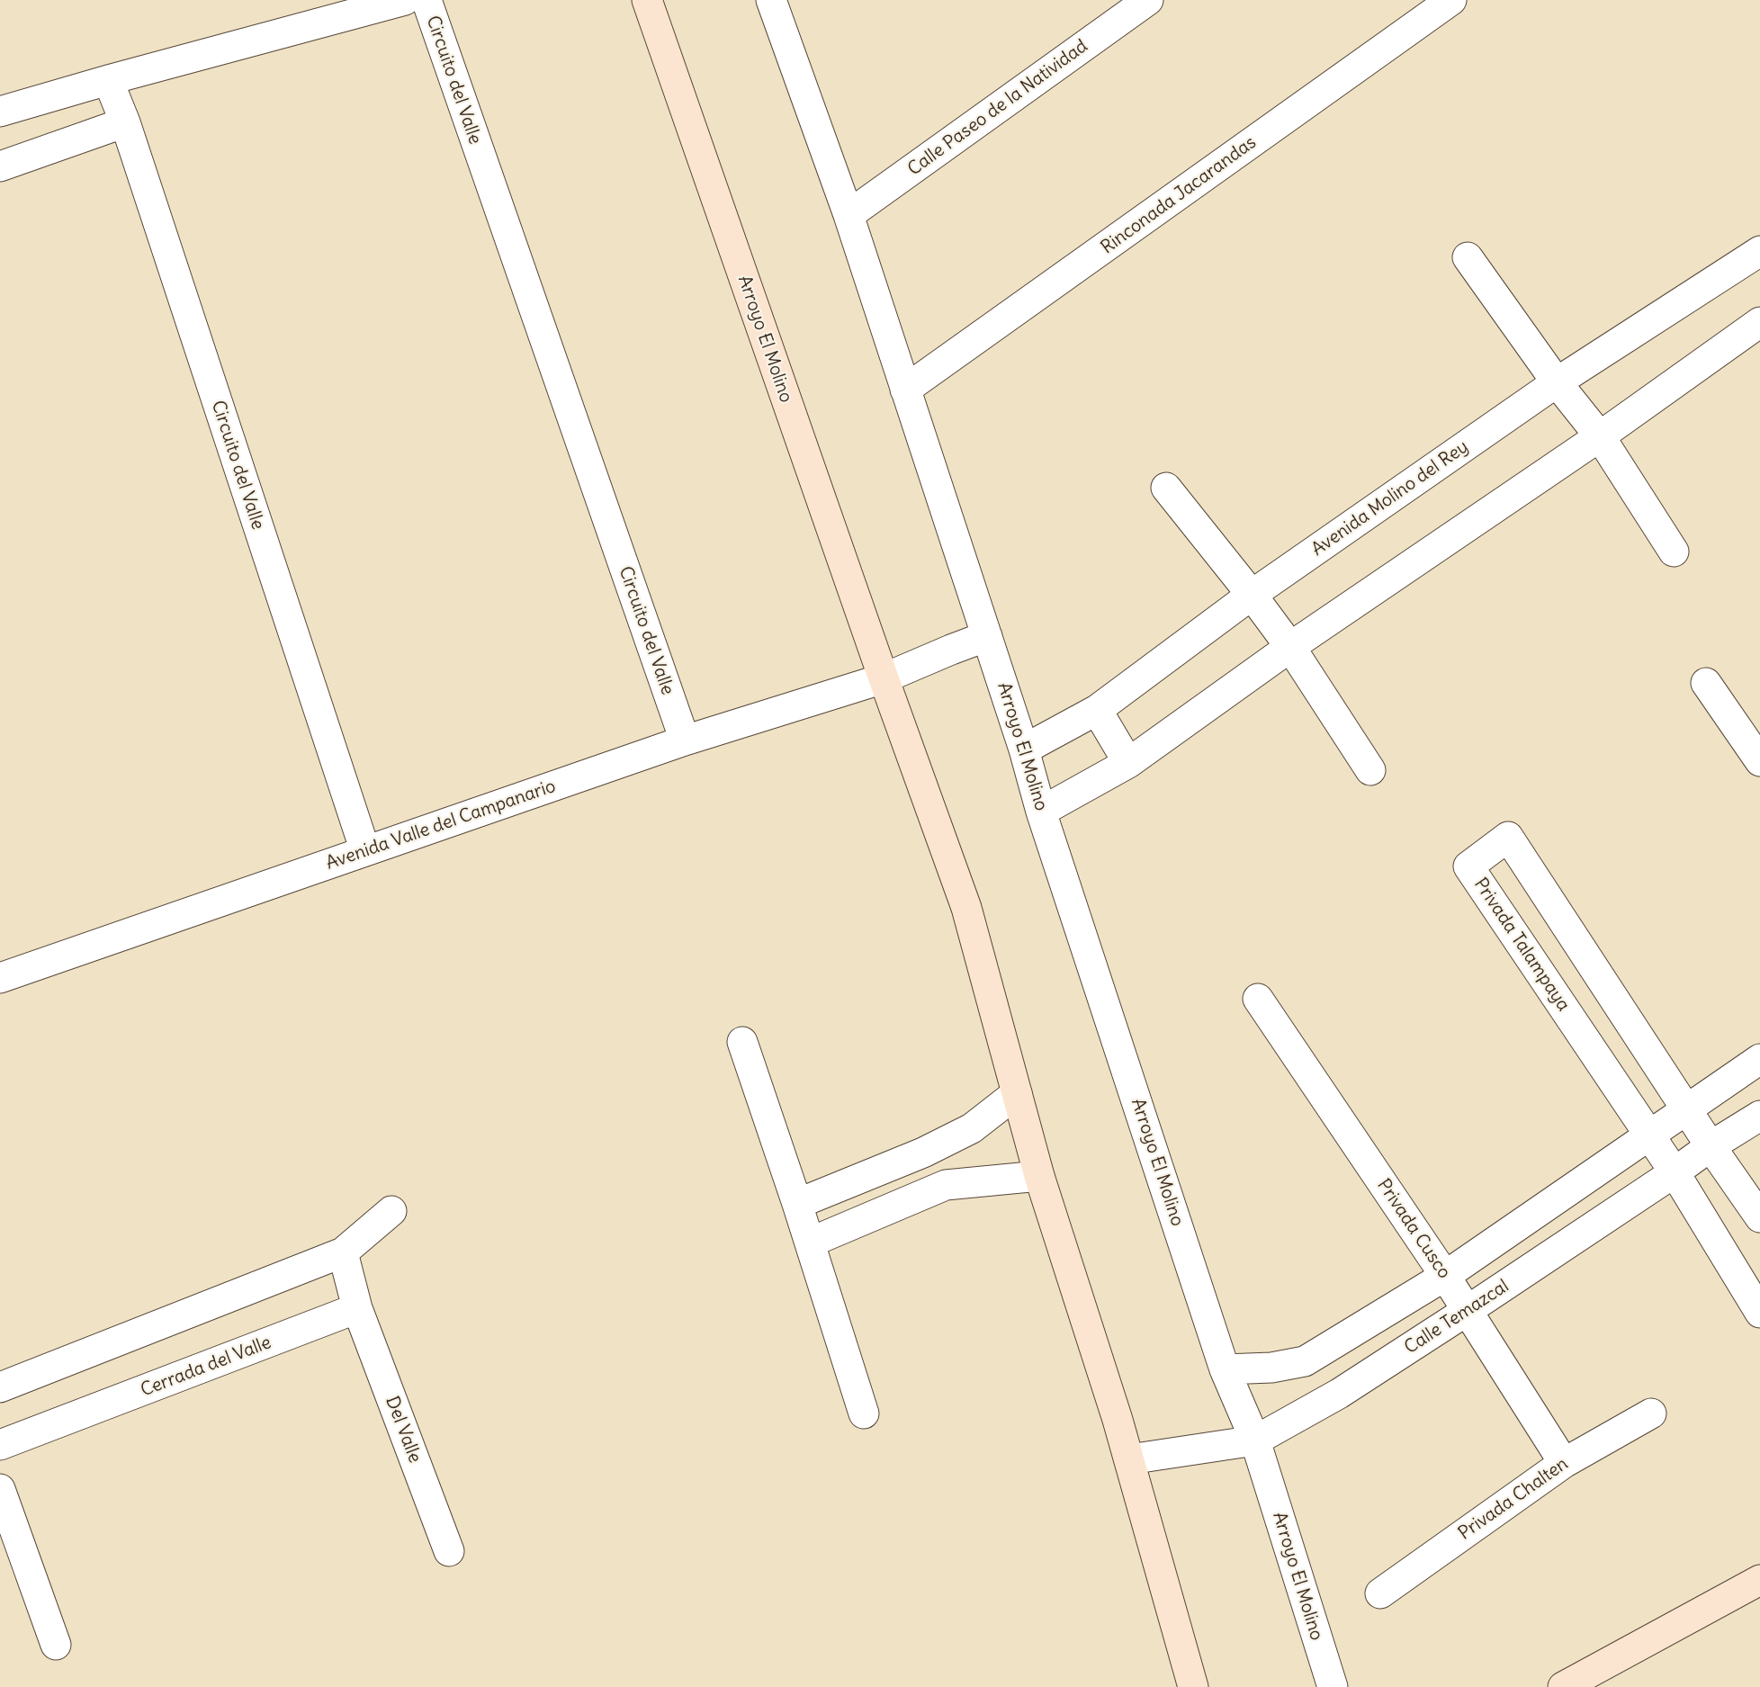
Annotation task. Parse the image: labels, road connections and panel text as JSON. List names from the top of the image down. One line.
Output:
{"streets":{"street":["Circuito del Valle","Calle Paseo de la Natividad","Rinconada Jacarandas","Arroyo El Molino","Avenida Molino del Rey","Avenida Valle del Campanario","Privada Talampaya","Privada Cusco","Calle Temazcal","Cerrada del Valle","Del Valle","Privada Chalten"]},"crossings":[["Circuito del Valle","Avenida Valle del Campanario"],["Calle Paseo de la Natividad","Arroyo El Molino"],["Rinconada Jacarandas","Arroyo El Molino"],["Arroyo El Molino","Avenida Molino del Rey"],["Arroyo El Molino","Avenida Valle del Campanario"],["Arroyo El Molino","Calle Temazcal"],["Privada Talampaya","Calle Temazcal"],["Privada Cusco","Calle Temazcal"],["Privada Cusco","Privada Chalten"],["Cerrada del Valle","Del Valle"]]}
